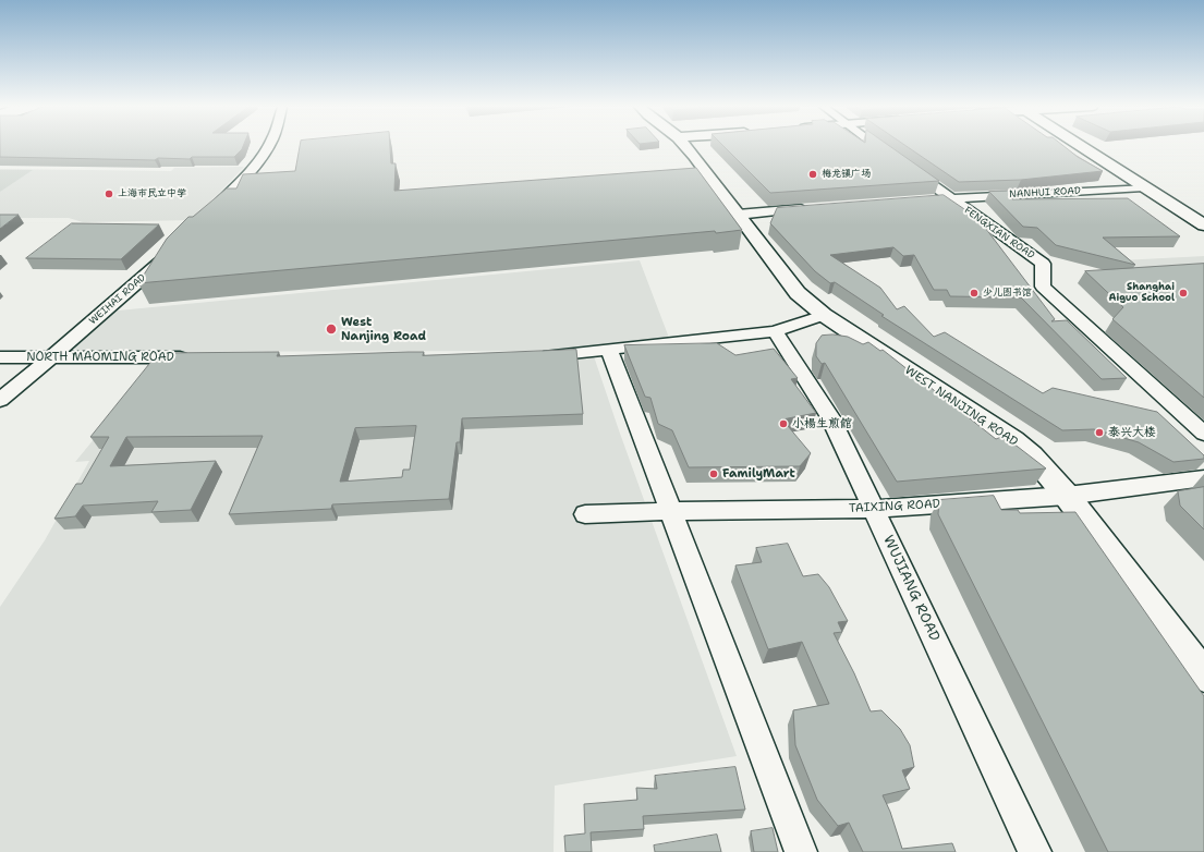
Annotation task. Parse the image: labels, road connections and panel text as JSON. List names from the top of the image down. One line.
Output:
{"streets":{"main road":["WEST NANJING ROAD"],"street":["NANHUI ROAD","FENGXIAN ROAD","WEIHAI ROAD","NORTH MAOMING ROAD","TAIXING ROAD","WUJIANG ROAD"]},"crossings":[["NANHUI ROAD","FENGXIAN ROAD"],["WEIHAI ROAD","NORTH MAOMING ROAD"],["WEST NANJING ROAD","TAIXING ROAD"],["TAIXING ROAD","WUJIANG ROAD"]],"places":["梅龙镇广场","上海市民立中学","少儿图书馆","Shanghai Aiguo School","West Nanjing Road","小楊生煎館","泰兴大楼","FamilyMart"]}
